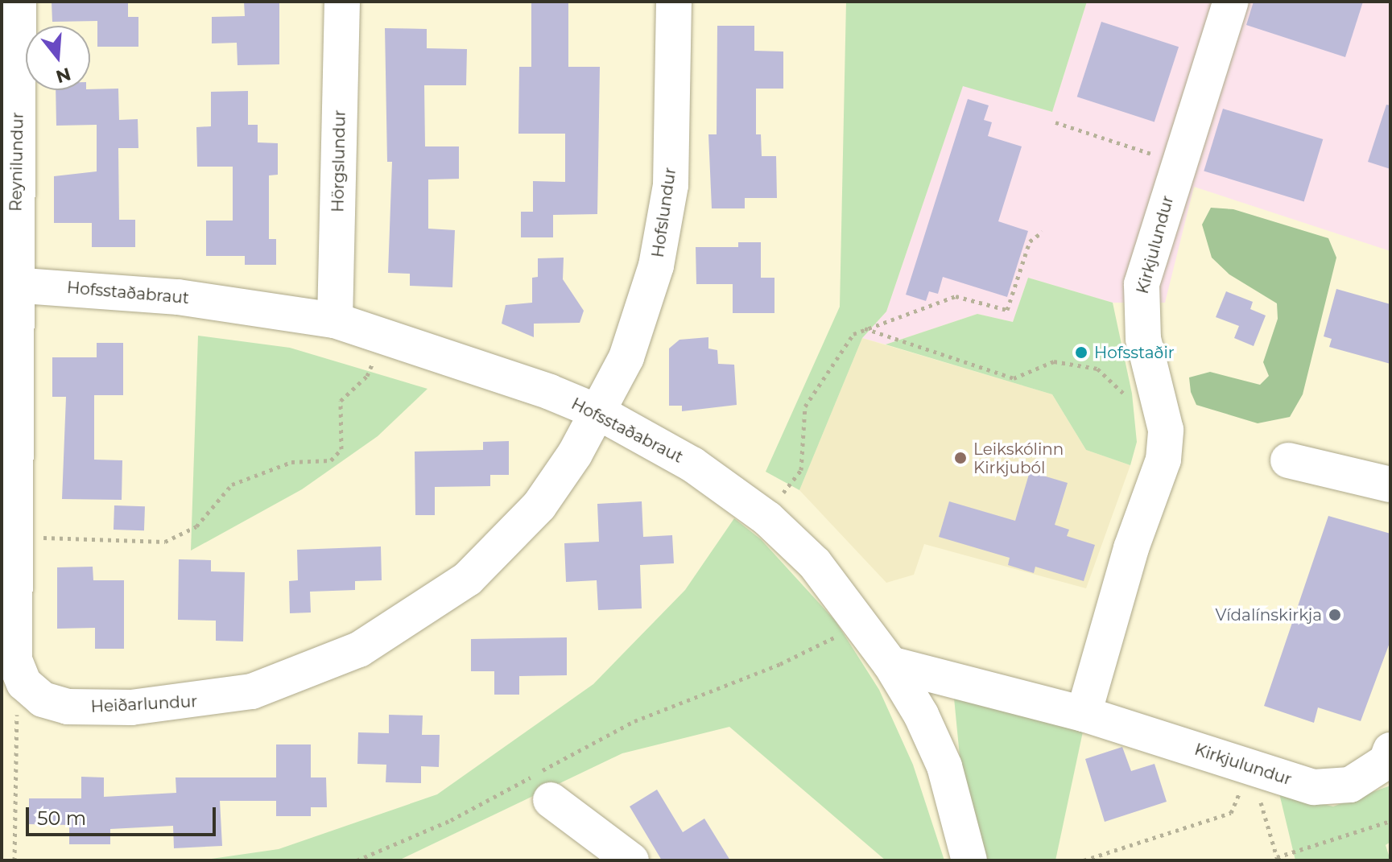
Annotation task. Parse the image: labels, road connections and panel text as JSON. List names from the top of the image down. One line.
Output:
{"streets":{"street":["Hörgslundur","Reynilundur","Hofslundur","Kirkjulundur","Hofsstaðabraut","Heiðarlundur"]},"crossings":[["Hörgslundur","Hofsstaðabraut"],["Reynilundur","Hofsstaðabraut"],["Hofslundur","Hofsstaðabraut"],["Hofslundur","Heiðarlundur"],["Kirkjulundur","Hofsstaðabraut"],["Hofsstaðabraut","Heiðarlundur"]],"places":["Hofsstaðir","Leikskólinn Kirkjuból","Vídalínskirkja"],"scale_bar":"50 m","north":"bottom"}
